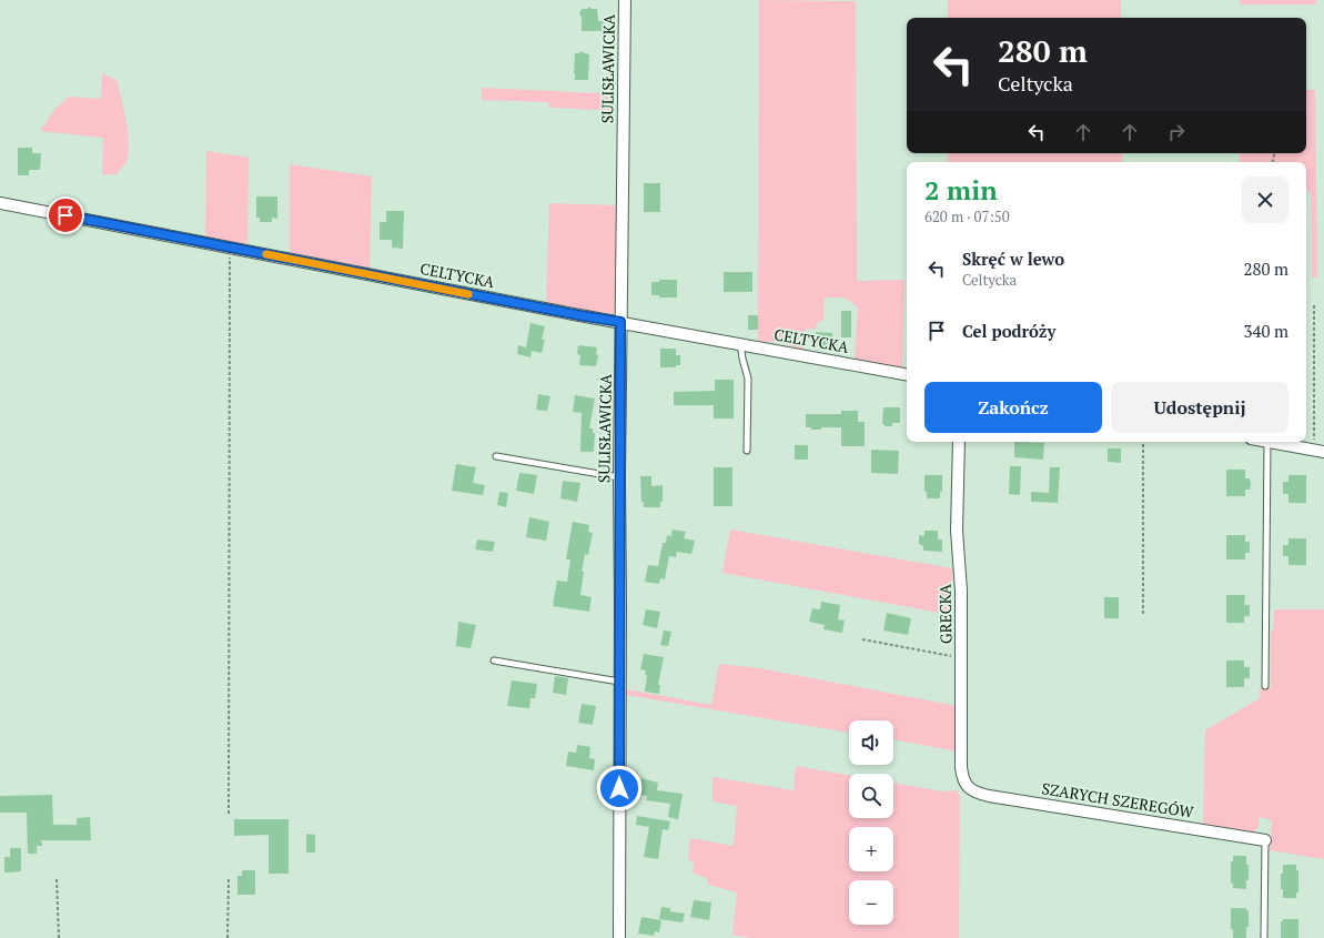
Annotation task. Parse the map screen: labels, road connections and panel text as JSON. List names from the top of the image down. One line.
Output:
{"streets":{"street":["SULISŁAWICKA","CELTYCKA","GRECKA","SZARYCH SZEREGÓW"]},"crossings":[["SULISŁAWICKA","CELTYCKA"],["GRECKA","SZARYCH SZEREGÓW"]],"page":{"turn":["280 m","Celtycka"],"heading":["2 min","620 m · 07:50"],"list":[{"name":"Skręć w lewo","note":"Celtycka","value":"280 m"},{"name":"Cel podróży","value":"340 m"}],"buttons":["Zakończ","Udostępnij"],"map_buttons":["+","−"]}}
